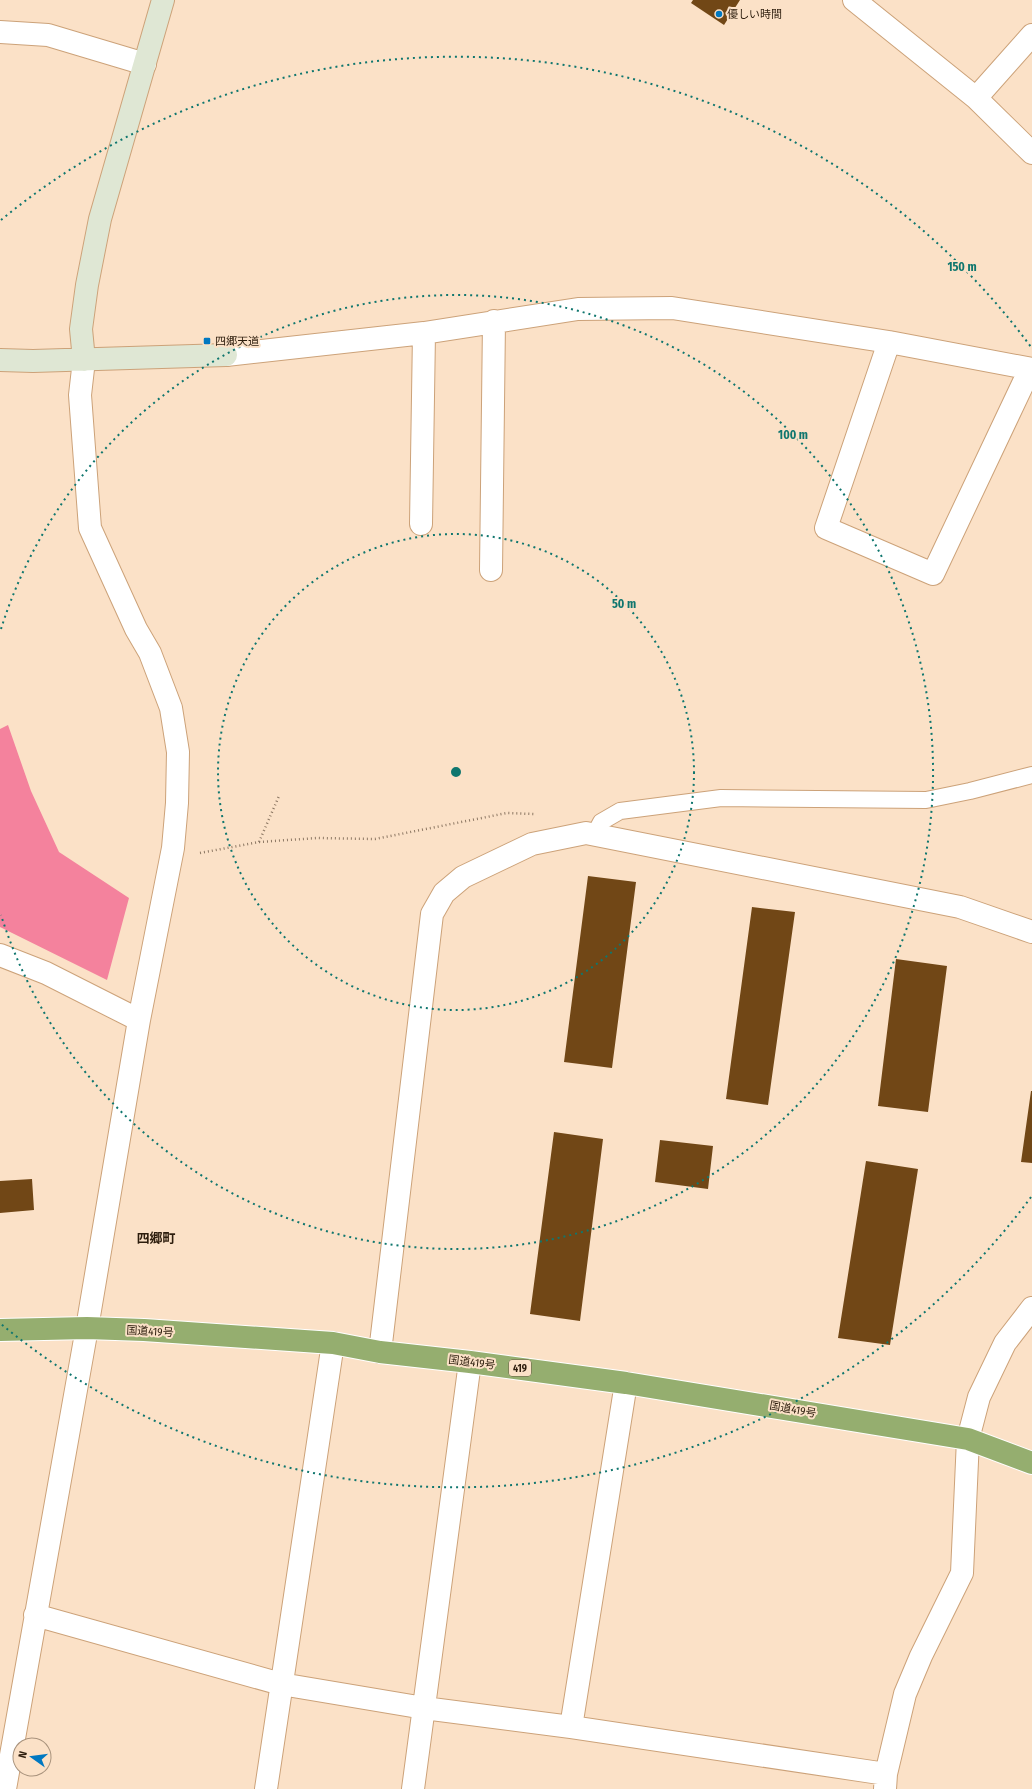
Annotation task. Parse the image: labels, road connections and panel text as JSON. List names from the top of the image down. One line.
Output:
{"streets":{"highway":["国道419号","419"]},"districts":["四郷町"],"places":{"other":["優しい時間"],"transit":["四郷天道"]},"north":"left","rings":["150 m","100 m","50 m"]}
